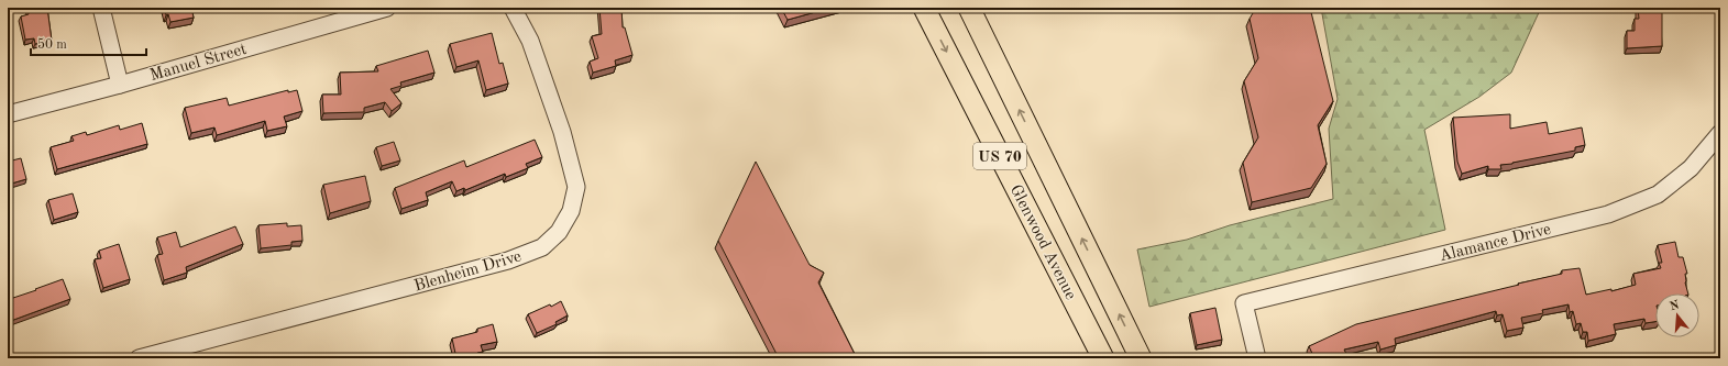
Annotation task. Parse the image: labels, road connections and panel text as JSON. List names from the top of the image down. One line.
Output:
{"streets":{"main road":["US 70","Glenwood Avenue"],"street":["Manuel Street","Alamance Drive","Blenheim Drive"]},"scale_bar":"50 m","north":"top"}
